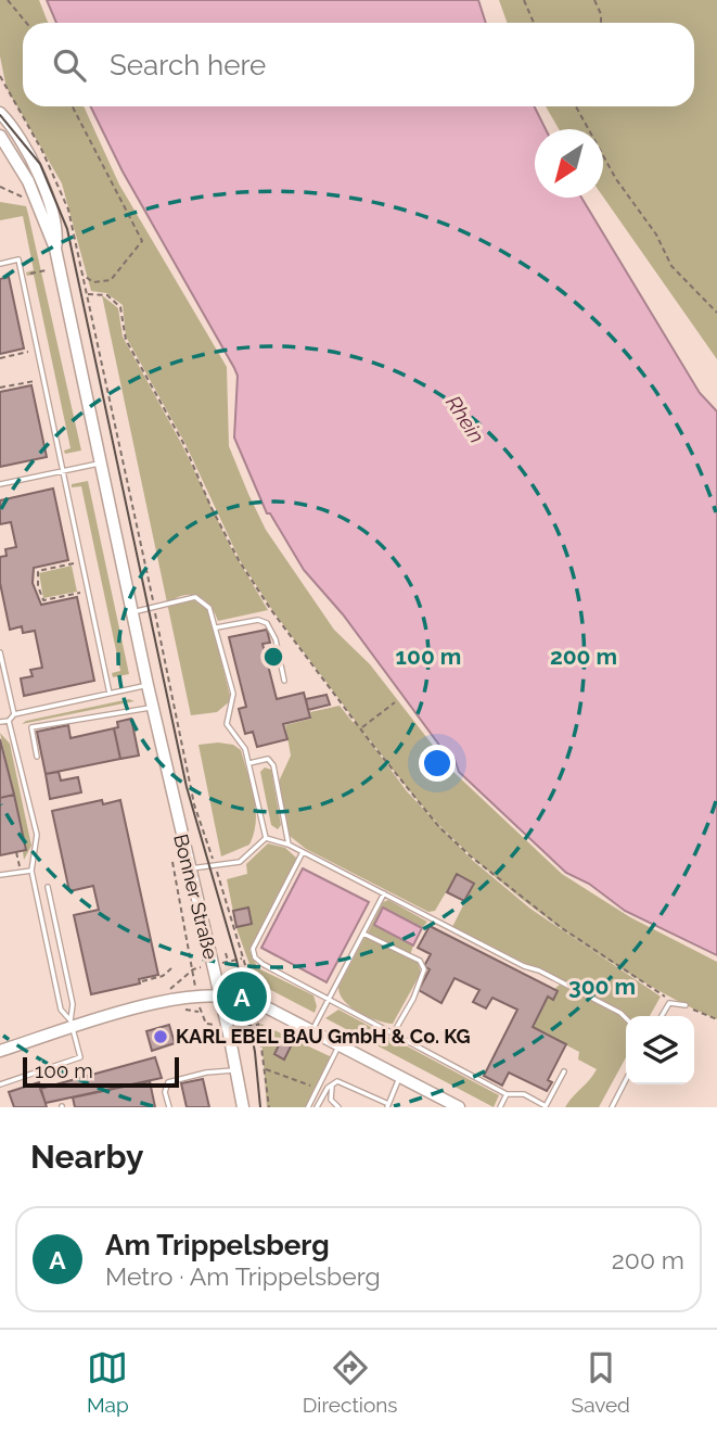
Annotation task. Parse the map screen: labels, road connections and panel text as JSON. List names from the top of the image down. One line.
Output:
{"streets":{"main road":["Bonner Straße"]},"water":["Rhein"],"places":["KARL EBEL BAU GmbH & Co. KG"],"scale_bar":"100 m","north":"bottom left","page":{"search":"Search here","pins":"A","scale":"100 m","heading":"Nearby","list":[{"mark":"A","name":"Am Trippelsberg","note":"Metro · Am Trippelsberg","value":"200 m"}],"nav":["Map","Directions","Saved"]},"rings":["100 m","200 m","300 m"]}
